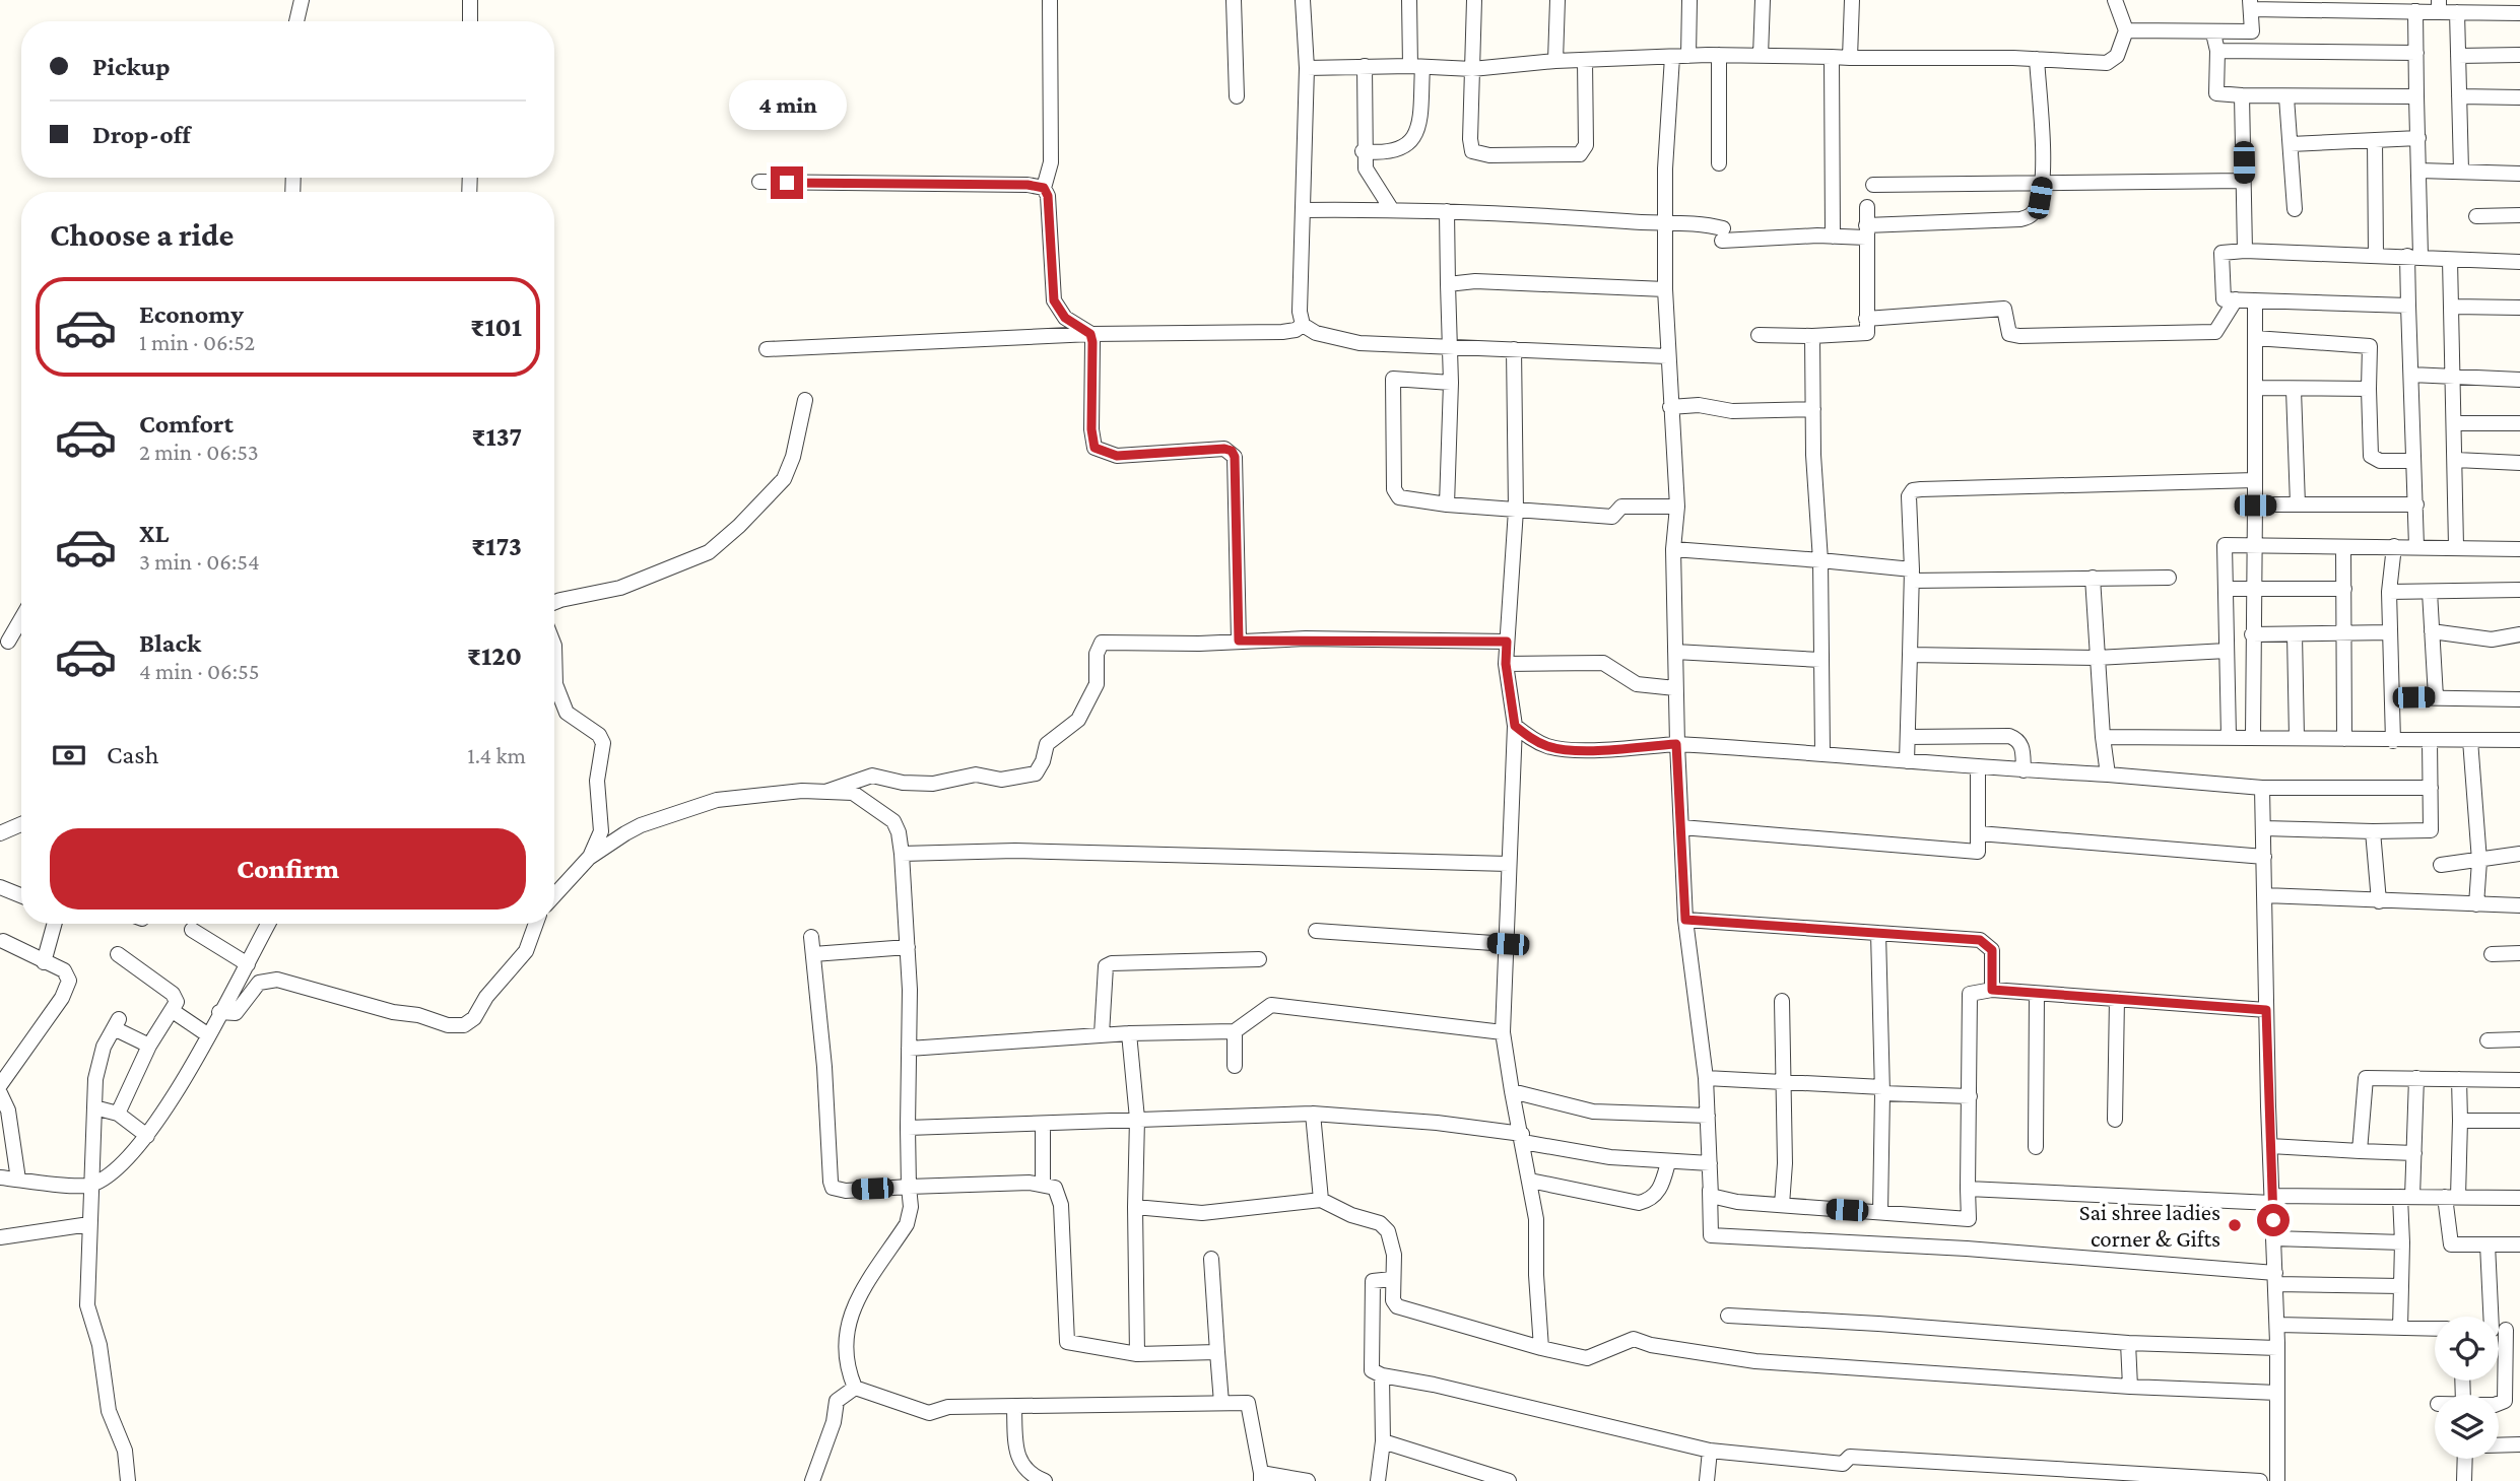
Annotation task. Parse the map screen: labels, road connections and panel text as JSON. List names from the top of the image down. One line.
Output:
{"places":["Sai shree ladies corner & Gifts"],"page":{"banner":["Pickup","Drop-off"],"bubble":"4 min","heading":"Choose a ride","list":[{"name":"Economy","note":"1 min · 06:52","value":"₹101"},{"name":"Comfort","note":"2 min · 06:53","value":"₹137"},{"name":"XL","note":"3 min · 06:54","value":"₹173"},{"name":"Black","note":"4 min · 06:55","value":"₹120"}],"pay":["Cash","1.4 km"],"buttons":"Confirm"}}
